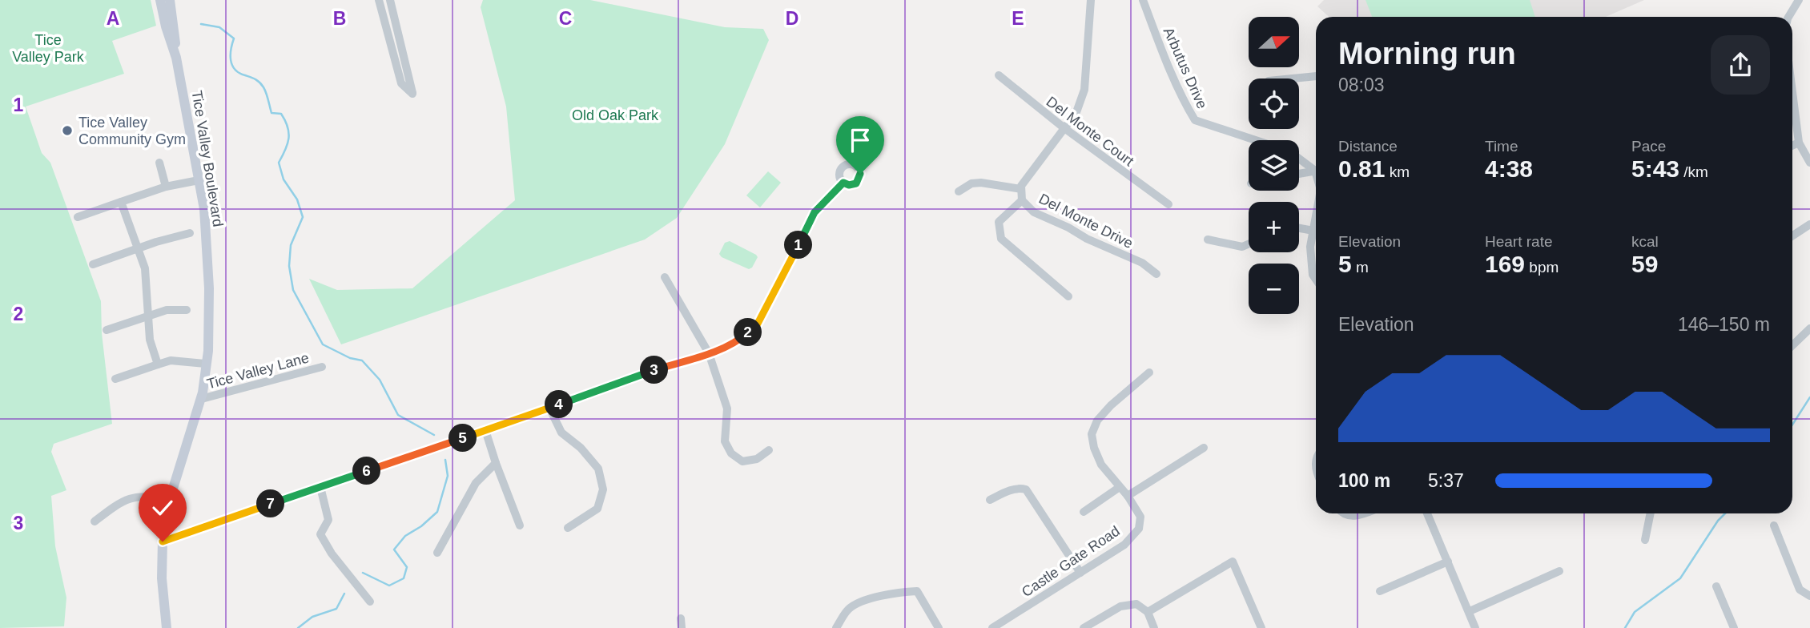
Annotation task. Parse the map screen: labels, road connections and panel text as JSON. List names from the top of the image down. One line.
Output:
{"streets":{"street":["Arbutus Drive","Del Monte Court","Tice Valley Boulevard","Del Monte Drive","Tice Valley Lane","Castle Gate Road"]},"crossings":[["Del Monte Court","Del Monte Drive"],["Tice Valley Boulevard","Tice Valley Lane"]],"parks":["Tice Valley Park","Old Oak Park"],"places":["Tice Valley Community Gym"],"north":"right","page":{"map_buttons":["+","−"],"heading":["Morning run","08:03"],"stats":[["Distance","0.81 km"],["Time","4:38"],["Pace","5:43 /km"],["Elevation","5 m"],["Heart rate","169 bpm"],["kcal","59"]],"pins":["1","2","3","4","5","6","7"],"chart":["Elevation","146–150 m"],"list":[{"name":"100 m","note":"5:37"}]},"grid":{"columns":["A","B","C","D","E"],"rows":["1","2","3"]}}
